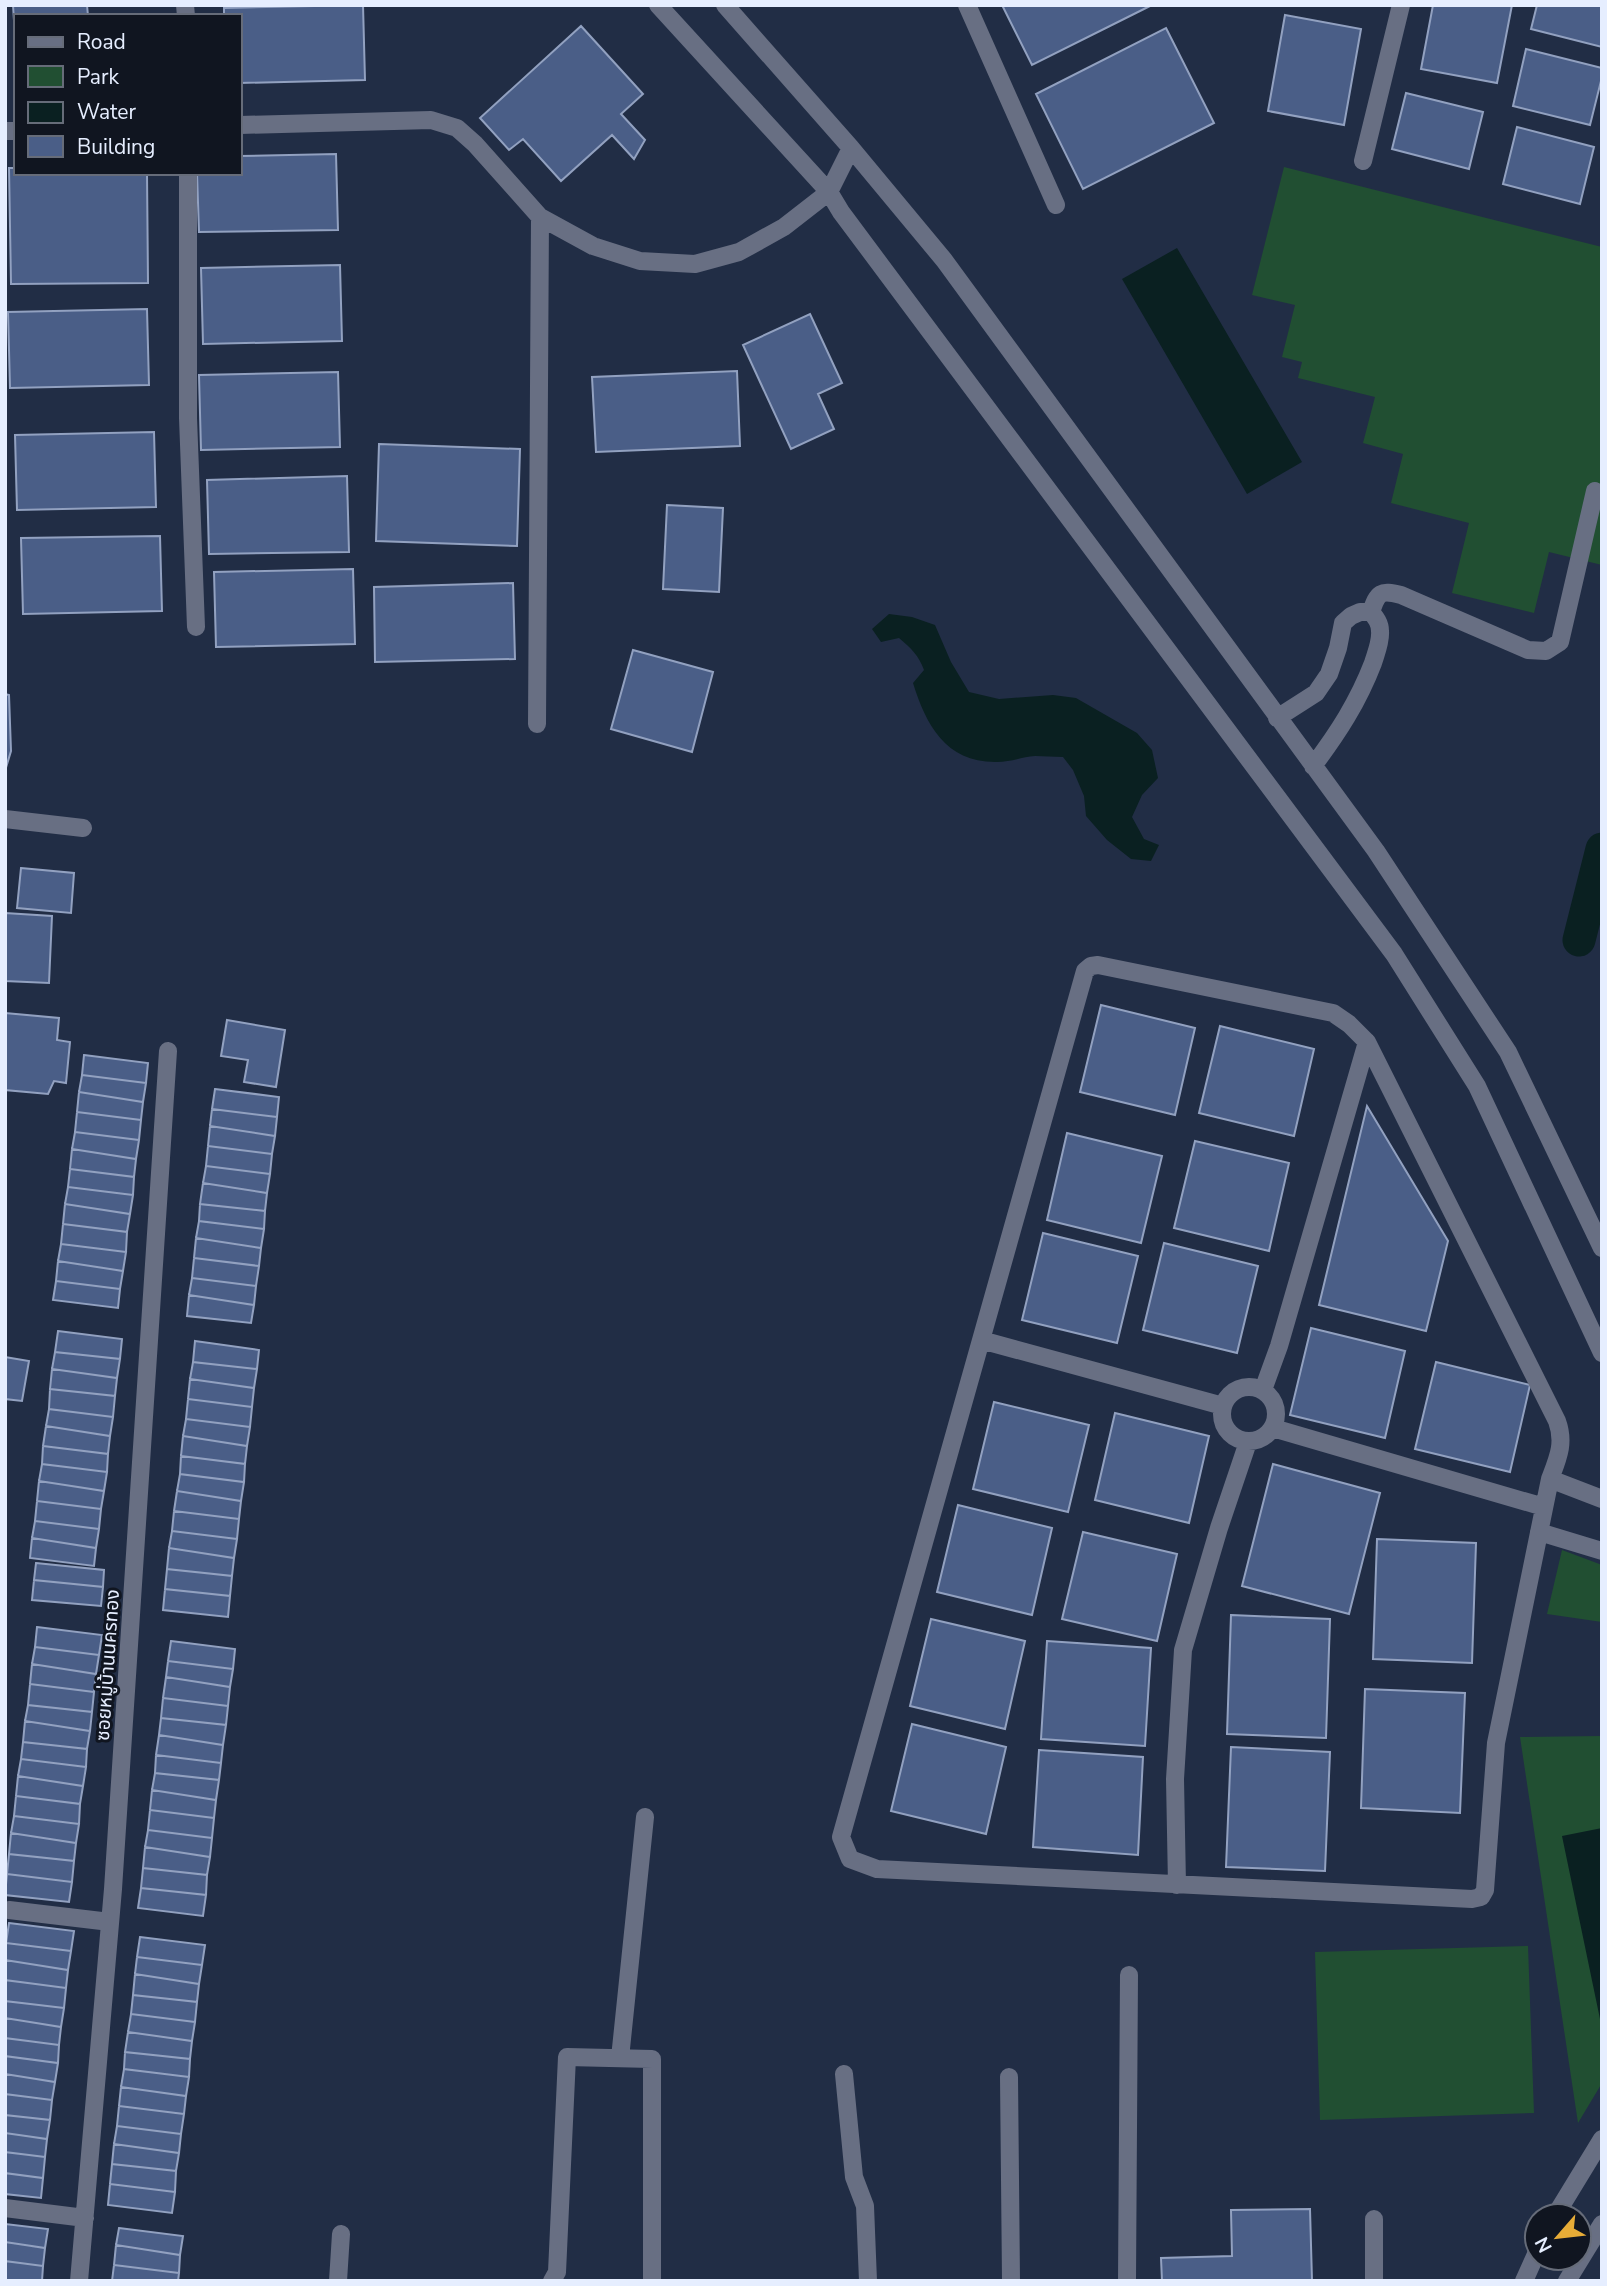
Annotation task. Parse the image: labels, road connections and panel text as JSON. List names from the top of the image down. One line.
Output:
{"streets":{"street":["ซอยหมู่บ้านนครทอง"]},"legend":["Road","Park","Water","Building"],"north":"bottom left"}
